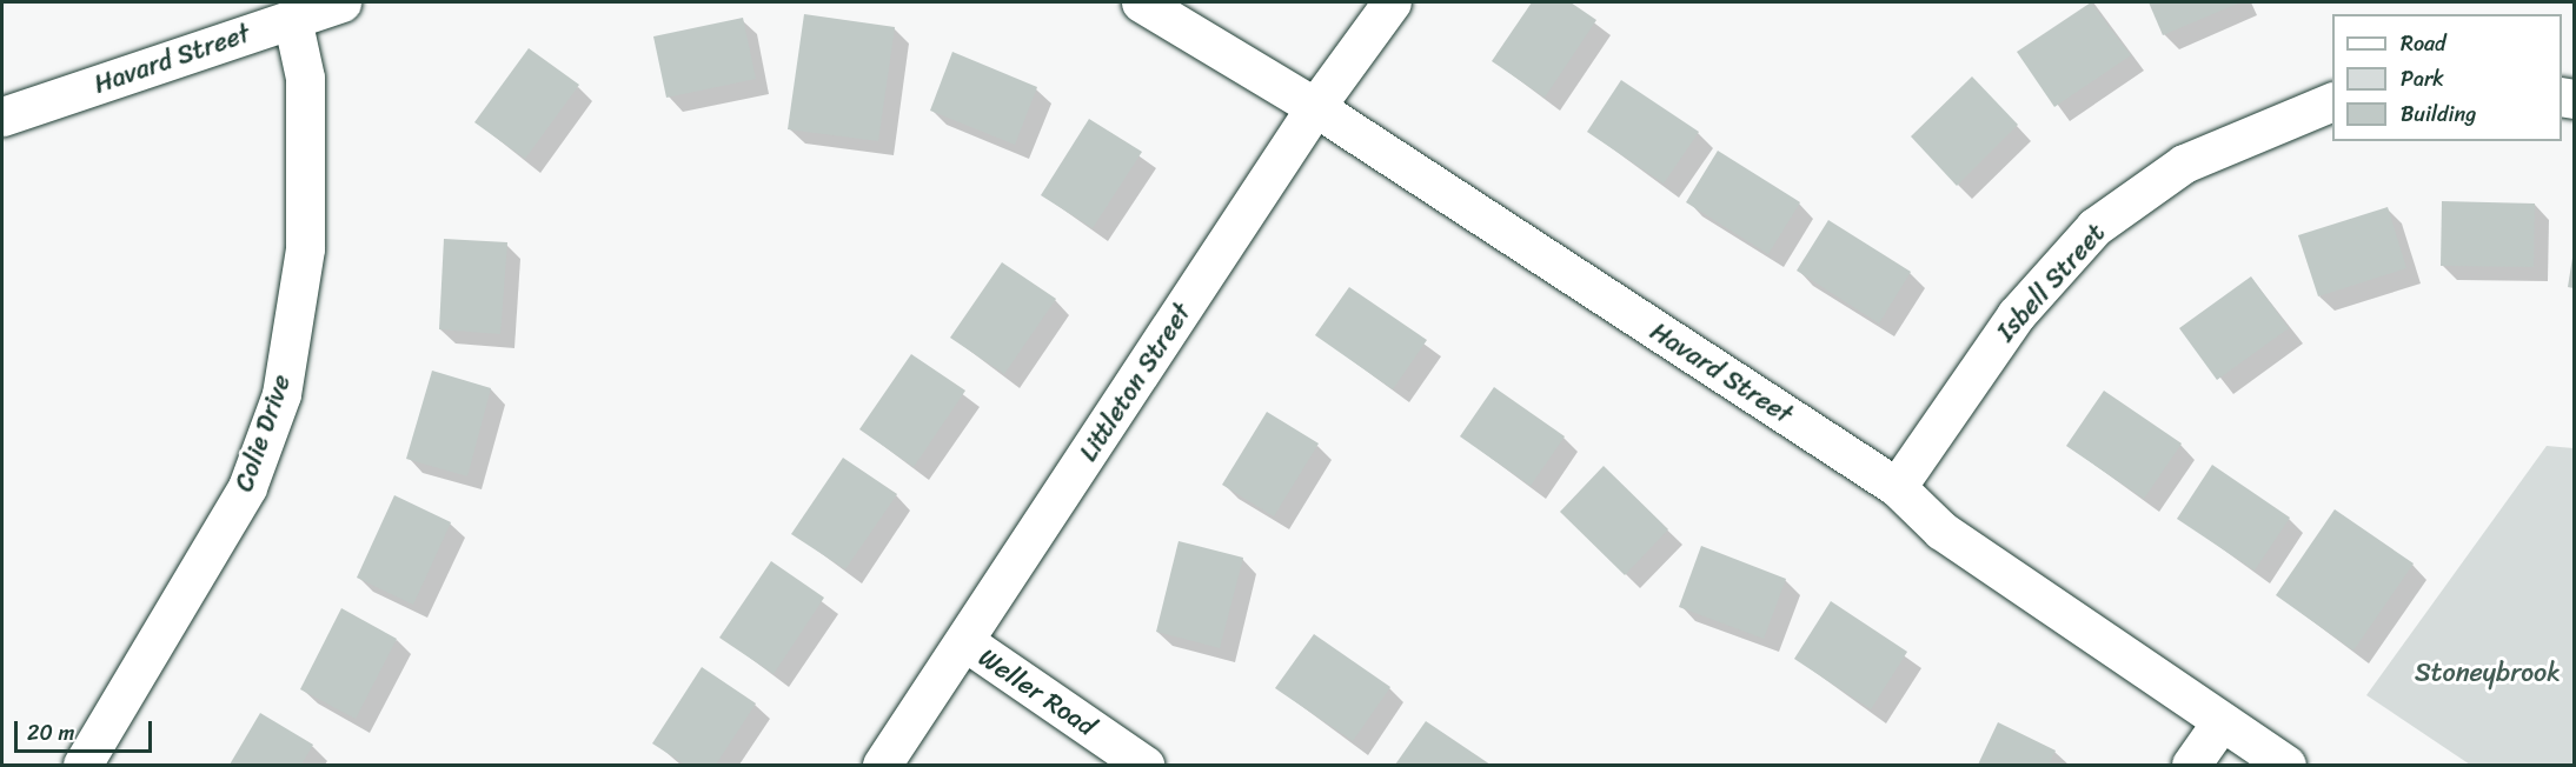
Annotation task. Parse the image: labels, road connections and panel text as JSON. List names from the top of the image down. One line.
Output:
{"streets":{"street":["Havard Street","Isbell Street","Littleton Street","Colie Drive","Weller Road"]},"crossings":[["Havard Street","Isbell Street"],["Havard Street","Littleton Street"],["Havard Street","Colie Drive"],["Littleton Street","Weller Road"]],"parks":["Stoneybrook"],"legend":["Road","Park","Building"],"scale_bar":"20 m"}
